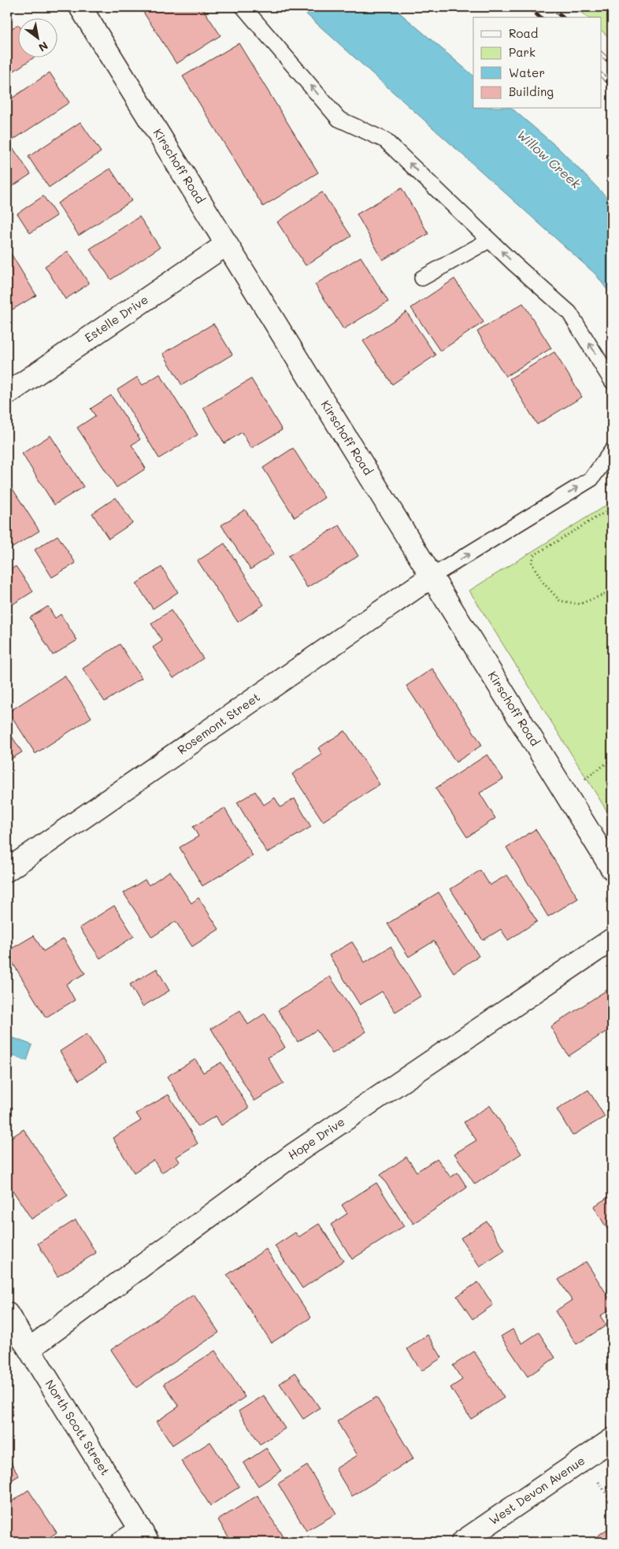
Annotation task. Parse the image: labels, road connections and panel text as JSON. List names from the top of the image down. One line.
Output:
{"streets":{"street":["Kirschoff Road","Estelle Drive","Rosemont Street","Hope Drive","North Scott Street","West Devon Avenue"]},"crossings":[["Kirschoff Road","Estelle Drive"],["Kirschoff Road","Rosemont Street"],["Hope Drive","North Scott Street"]],"water":["Willow Creek"],"legend":["Road","Park","Water","Building"],"north":"bottom right"}
